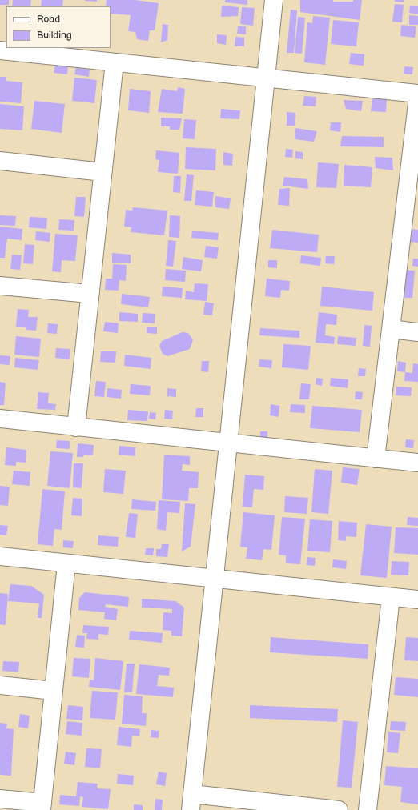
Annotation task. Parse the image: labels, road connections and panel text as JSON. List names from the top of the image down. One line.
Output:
{"legend":["Road","Building"]}
